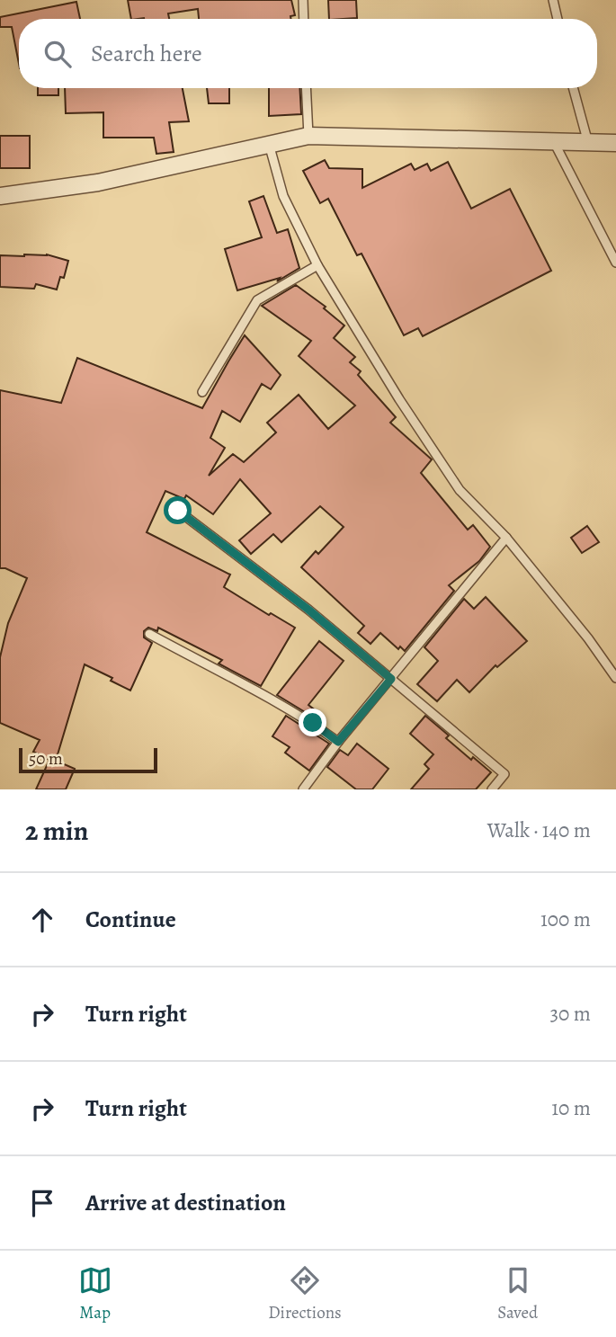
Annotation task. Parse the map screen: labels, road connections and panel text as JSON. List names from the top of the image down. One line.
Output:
{"scale_bar":"50 m","page":{"search":"Search here","scale":"50 m","heading":["2 min","Walk · 140 m"],"list":[["Continue","100 m"],["Turn right","30 m"],["Turn right","10 m"],"Arrive at destination"],"nav":["Map","Directions","Saved"]}}
